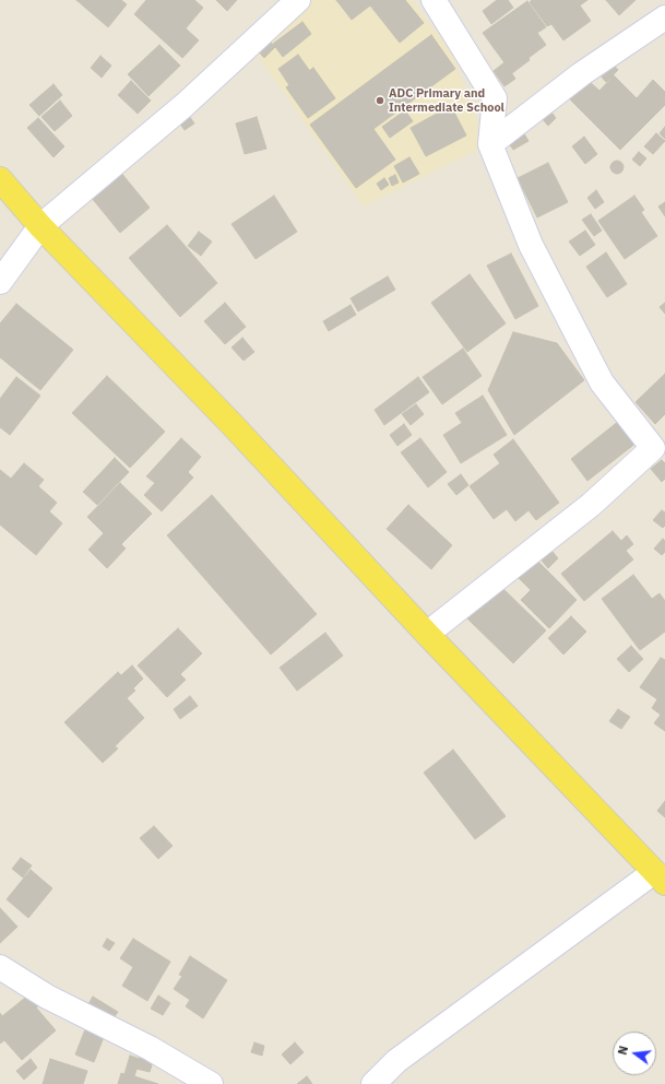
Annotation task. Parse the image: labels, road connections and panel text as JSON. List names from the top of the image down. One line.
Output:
{"places":["ADC Primary and Intermediate School"],"north":"left"}
